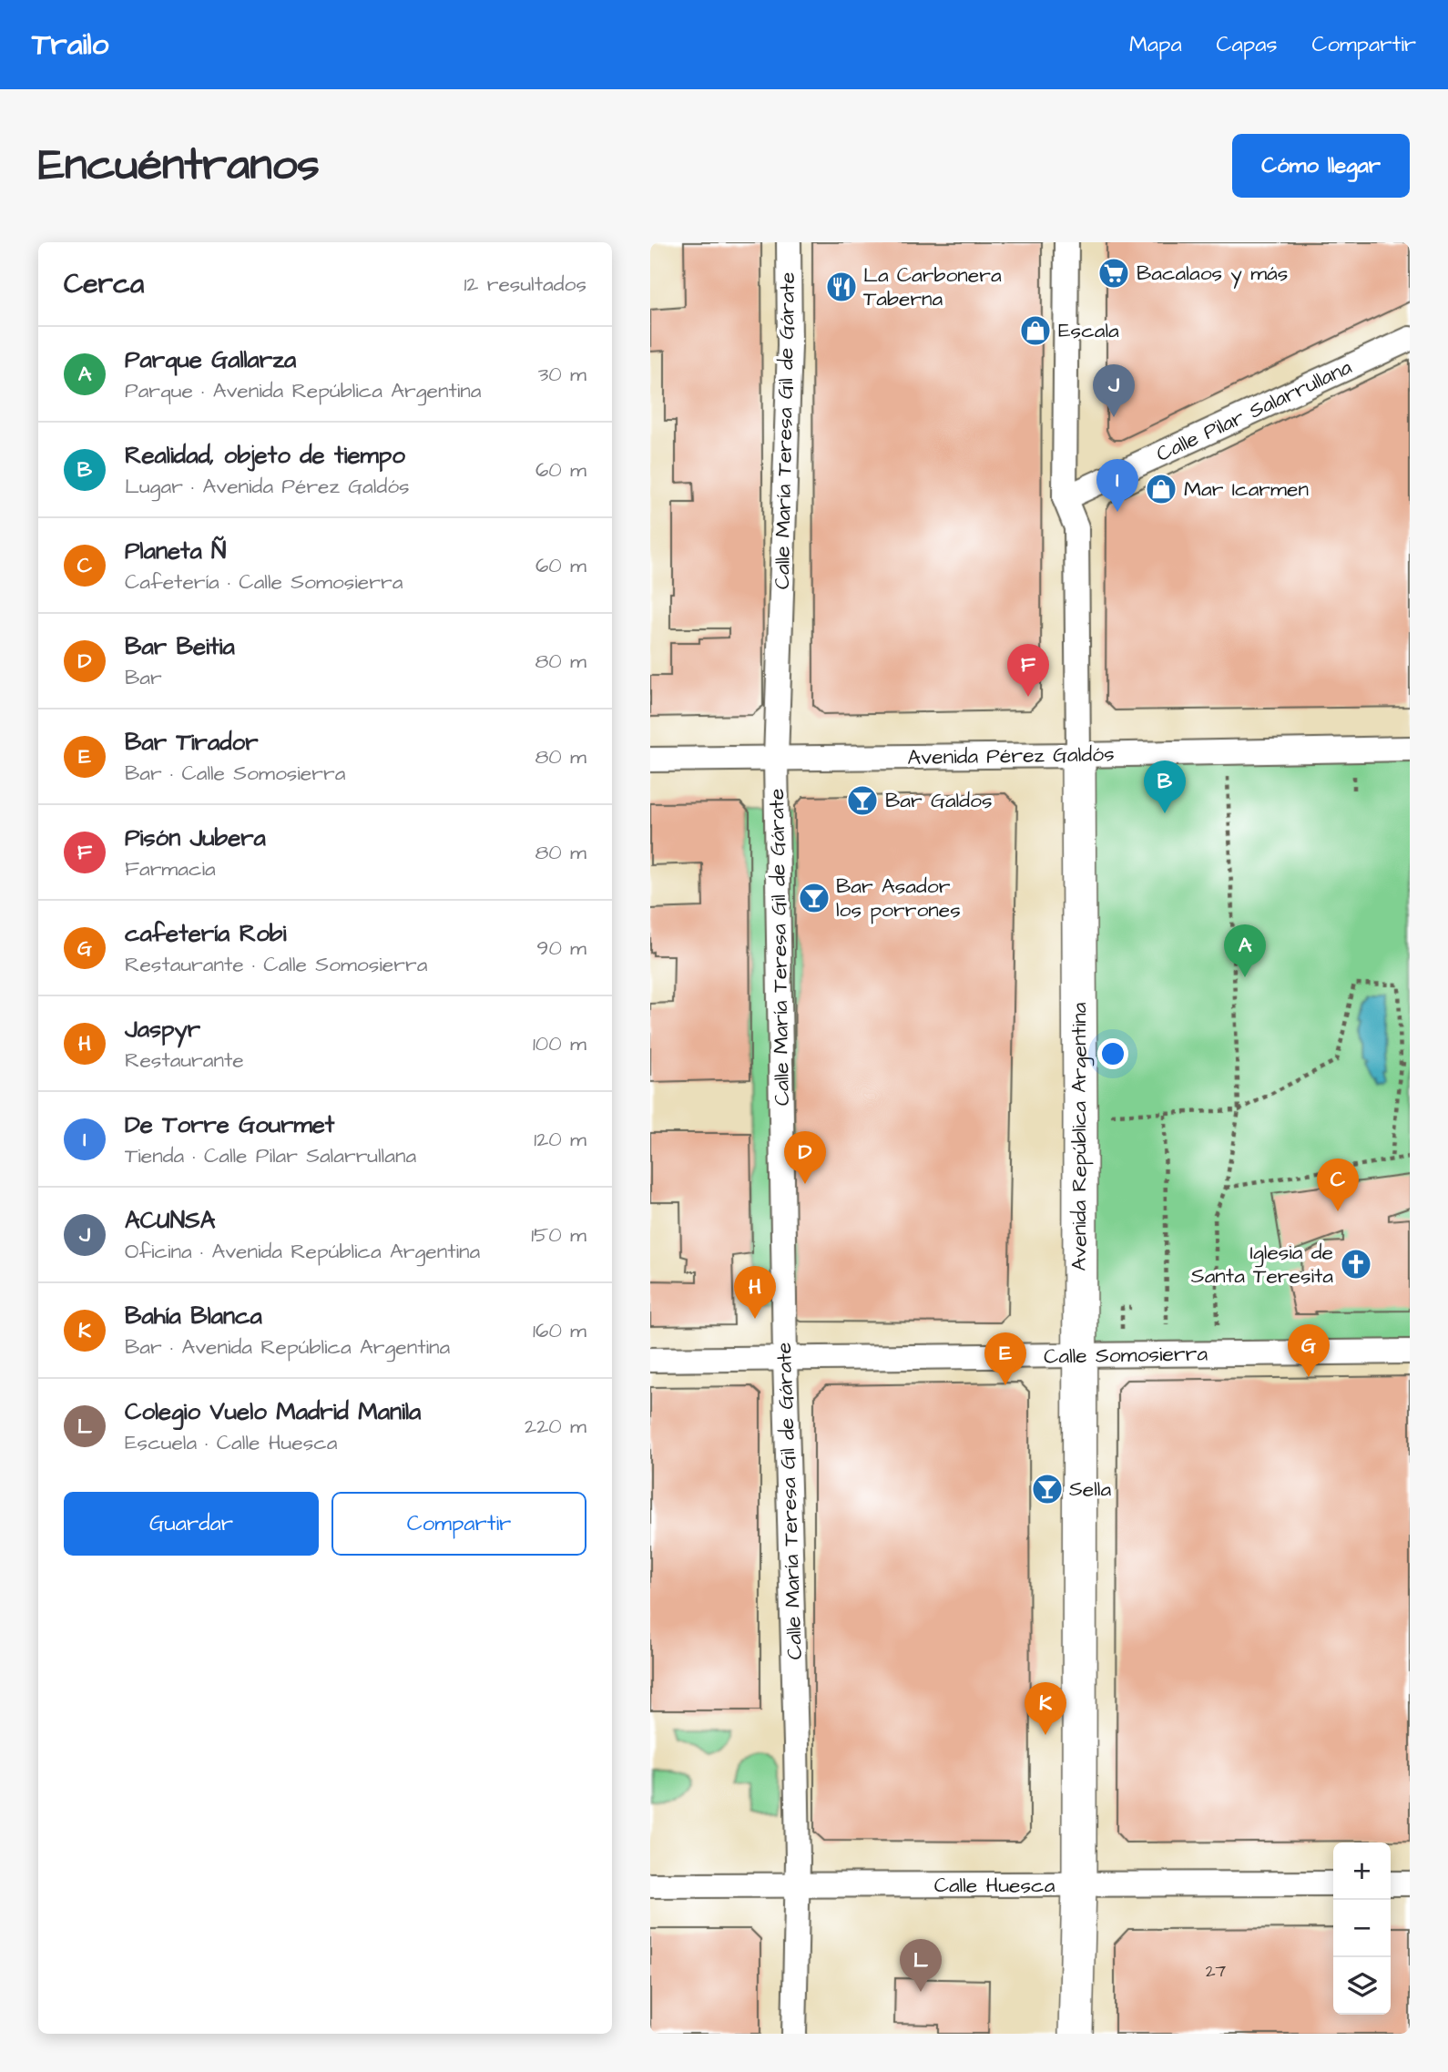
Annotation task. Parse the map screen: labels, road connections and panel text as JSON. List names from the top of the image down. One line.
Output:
{"streets":{"main road":["Avenida República Argentina"],"street":["Calle Pilar Salarrullana","Calle María Teresa Gil de Gárate","Avenida Pérez Galdós","Calle Somosierra","Calle Huesca"]},"crossings":[["Calle Pilar Salarrullana","Avenida República Argentina"],["Calle María Teresa Gil de Gárate","Avenida Pérez Galdós"],["Calle María Teresa Gil de Gárate","Calle Somosierra"],["Calle María Teresa Gil de Gárate","Calle Huesca"],["Avenida Pérez Galdós","Avenida República Argentina"],["Avenida República Argentina","Calle Somosierra"],["Avenida República Argentina","Calle Huesca"]],"places":{"supermarket":["Bacalaos y más"],"restaurant":["La Carbonera Taberna"],"shop":["Escala","Mar Icarmen"],"bar":["Bar Galdos","Bar Asador los porrones","Sella"],"church":["Iglesia de Santa Teresita"]},"house_numbers":["27"],"page":{"header":"Trailo","nav":["Mapa","Capas","Compartir"],"buttons":["Cómo llegar",["Guardar","Compartir"]],"title":"Encuéntranos","heading":["Cerca","12 resultados"],"list":[{"mark":"A","name":"Parque Gallarza","note":"Parque · Avenida República Argentina","value":"30 m"},{"mark":"B","name":"Realidad, objeto de tiempo","note":"Lugar · Avenida Pérez Galdós","value":"60 m"},{"mark":"C","name":"Planeta Ñ","note":"Cafetería · Calle Somosierra","value":"60 m"},{"mark":"D","name":"Bar Beitia","note":"Bar","value":"80 m"},{"mark":"E","name":"Bar Tirador","note":"Bar · Calle Somosierra","value":"80 m"},{"mark":"F","name":"Pisón Jubera","note":"Farmacia","value":"80 m"},{"mark":"G","name":"cafetería Robi","note":"Restaurante · Calle Somosierra","value":"90 m"},{"mark":"H","name":"Jaspyr","note":"Restaurante","value":"100 m"},{"mark":"I","name":"De Torre Gourmet","note":"Tienda · Calle Pilar Salarrullana","value":"120 m"},{"mark":"J","name":"ACUNSA","note":"Oficina · Avenida República Argentina","value":"150 m"},{"mark":"K","name":"Bahía Blanca","note":"Bar · Avenida República Argentina","value":"160 m"},{"mark":"L","name":"Colegio Vuelo Madrid Manila","note":"Escuela · Calle Huesca","value":"220 m"}],"pins":["J","I","F","B","A","D","C","H","G","E","K","L"],"map_buttons":["+","−"]}}
